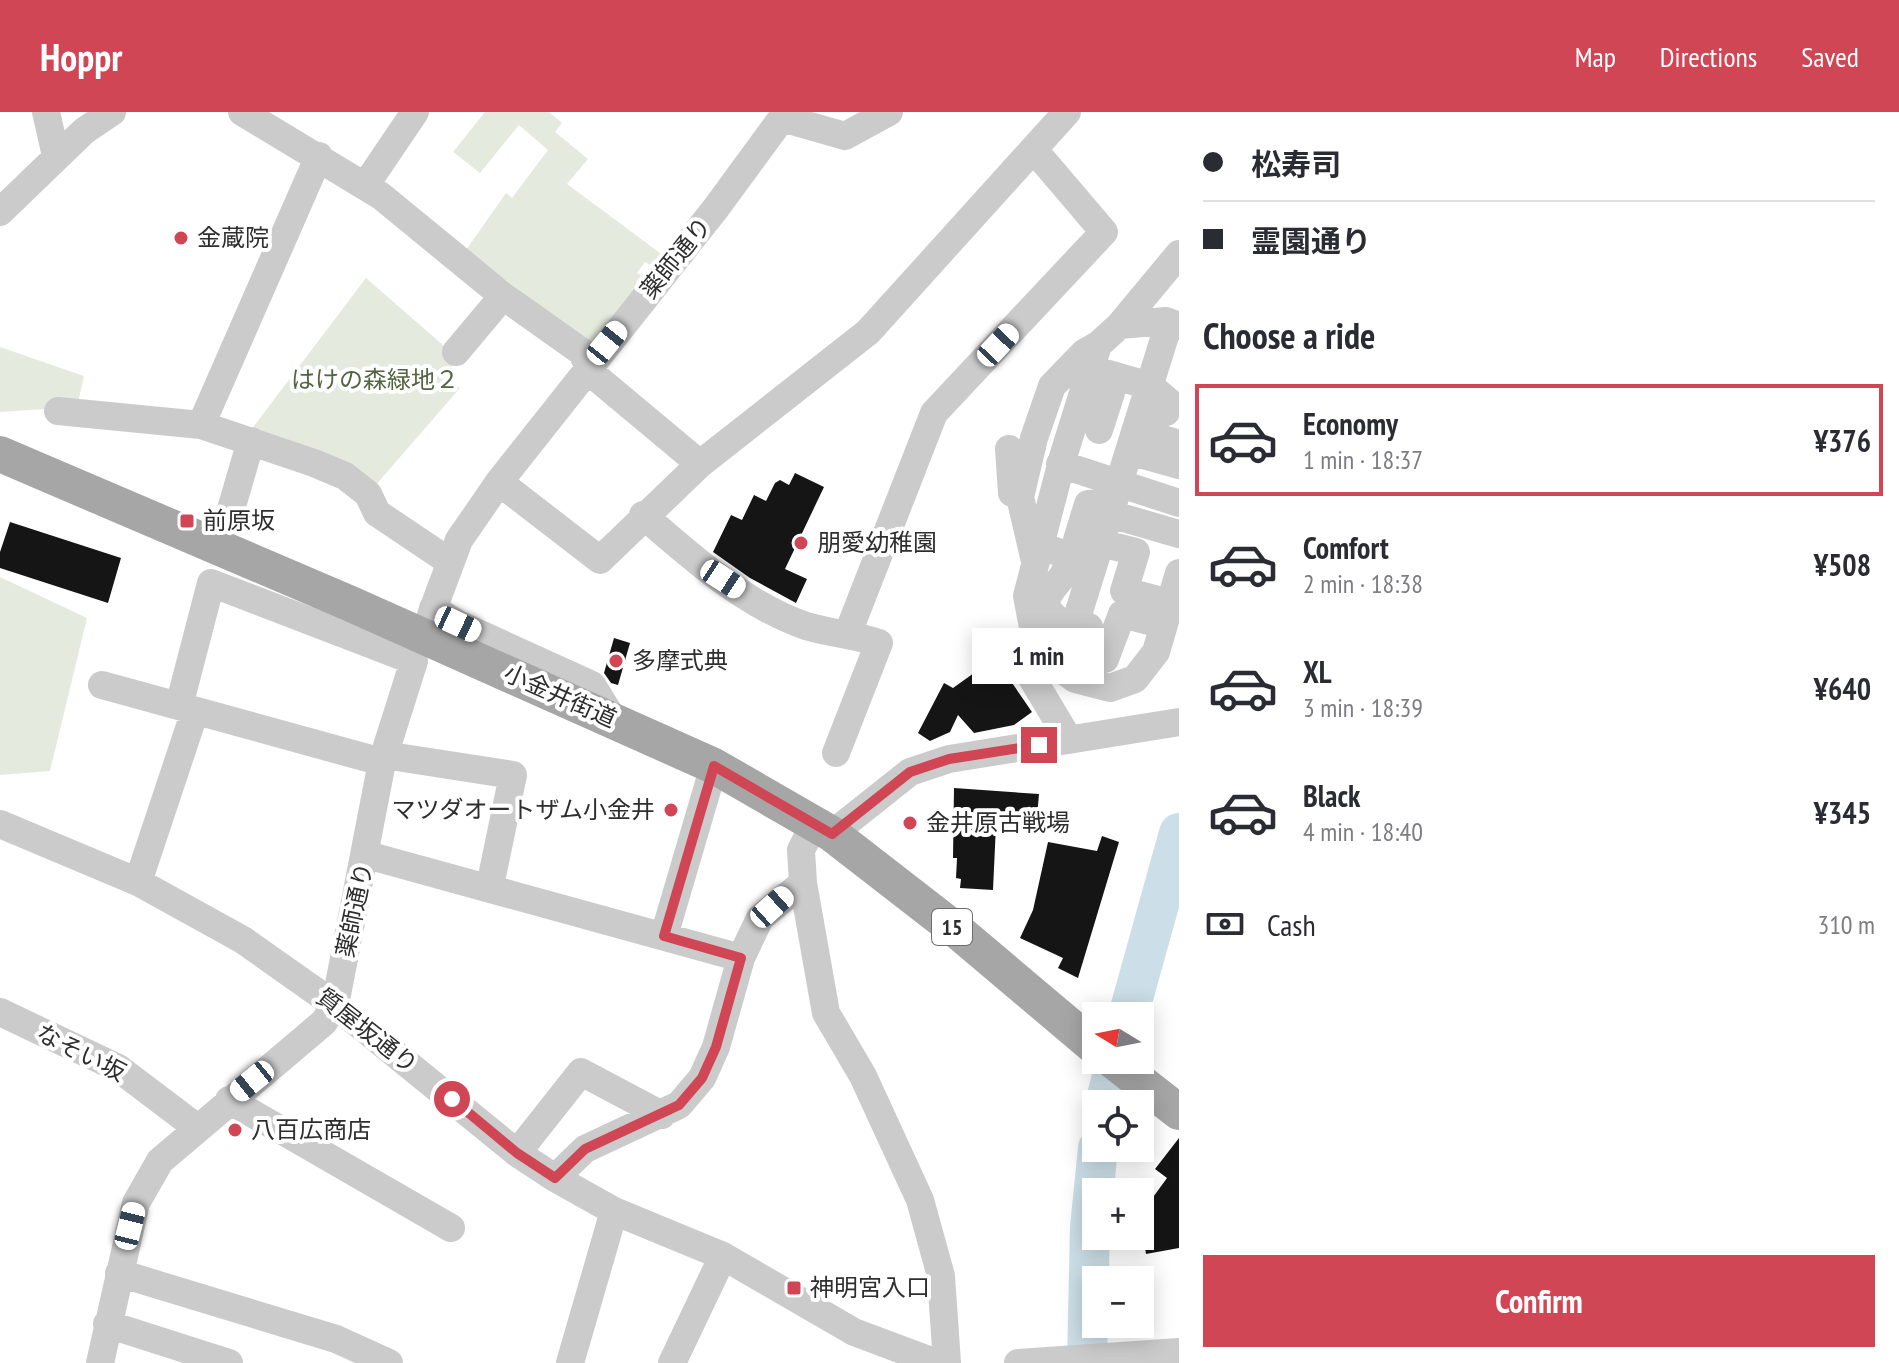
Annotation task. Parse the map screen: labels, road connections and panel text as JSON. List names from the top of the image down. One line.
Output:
{"streets":{"main road":["小金井街道","15"],"street":["薬師通り","質屋坂通り","なそい坂"]},"crossings":[["薬師通り","小金井街道"],["薬師通り","質屋坂通り"],["薬師通り","なそい坂"]],"parks":["はけの森緑地２"],"places":{"other":["金蔵院","朋愛幼稚園","多摩式典","マツダオートザム小金井","金井原古戦場","八百広商店"],"transit":["前原坂","神明宮入口"]},"north":"left","page":{"header":"Hoppr","nav":["Map","Directions","Saved"],"banner":["松寿司","霊園通り"],"heading":"Choose a ride","list":[{"name":"Economy","note":"1 min · 18:37","value":"¥376"},{"name":"Comfort","note":"2 min · 18:38","value":"¥508"},{"name":"XL","note":"3 min · 18:39","value":"¥640"},{"name":"Black","note":"4 min · 18:40","value":"¥345"}],"bubble":"1 min","pay":["Cash","310 m"],"map_buttons":["+","−"],"buttons":"Confirm"}}
